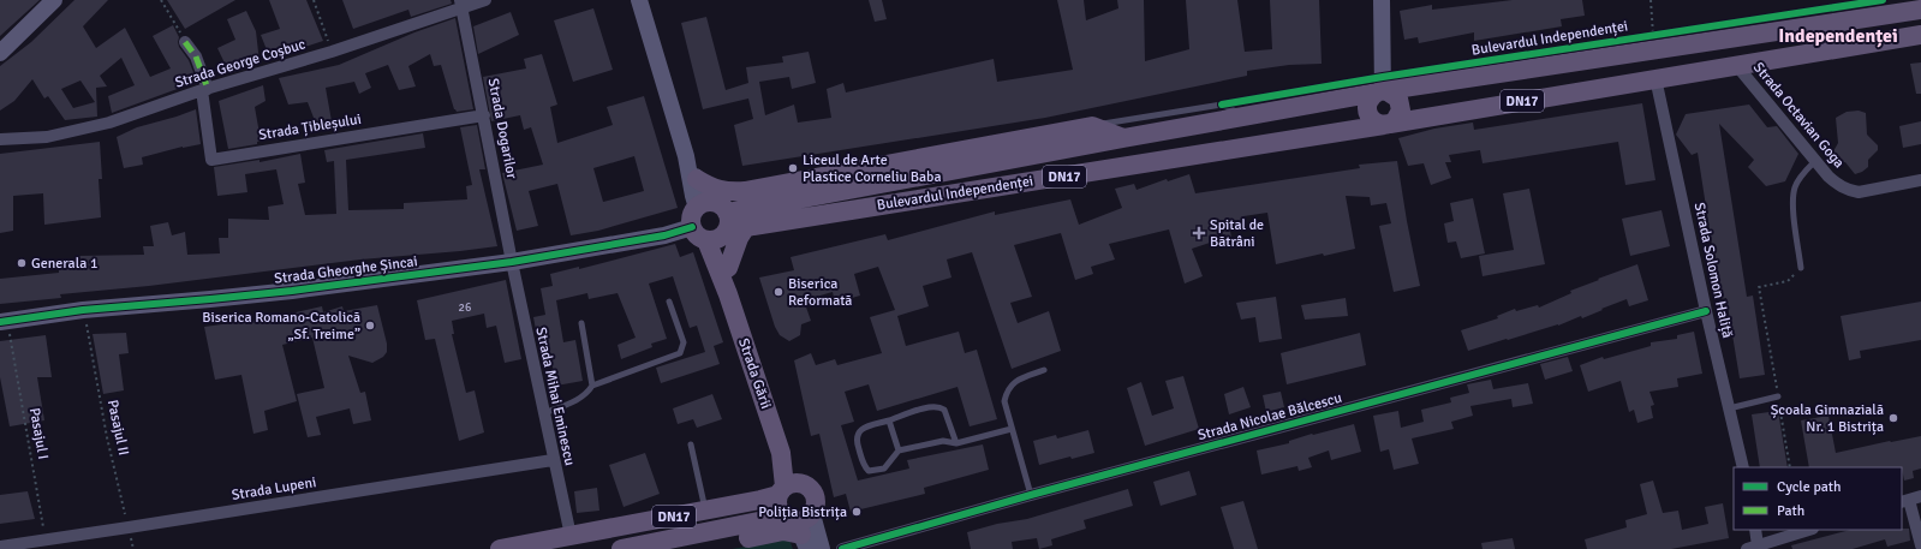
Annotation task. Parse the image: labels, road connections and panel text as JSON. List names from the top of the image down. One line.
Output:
{"streets":{"main road":["Bulevardul Independenței","DN17","Strada Gării"],"street":["Strada George Coșbuc","Strada Octavian Goga","Strada Țibleșului","Strada Dogarilor","Strada Gheorghe Șincai","Strada Solomon Haliță","Strada Mihai Eminescu","Strada Nicolae Bălcescu","Strada Lupeni"],"path":["Pasajul II","Pasajul I"]},"crossings":[["Bulevardul Independenței","Strada Octavian Goga"],["Bulevardul Independenței","Strada Gheorghe Șincai"],["Bulevardul Independenței","Strada Solomon Haliță"],["Bulevardul Independenței","Strada Gării"],["Strada George Coșbuc","Strada Țibleșului"],["Strada George Coșbuc","Strada Dogarilor"],["DN17","Strada Gării"],["DN17","Strada Mihai Eminescu"],["Strada Țibleșului","Strada Dogarilor"],["Strada Dogarilor","Strada Gheorghe Șincai"],["Strada Dogarilor","Strada Mihai Eminescu"],["Strada Gheorghe Șincai","Strada Gării"],["Strada Gheorghe Șincai","Strada Mihai Eminescu"],["Strada Gheorghe Șincai","Pasajul II"],["Strada Gheorghe Șincai","Pasajul I"],["Strada Solomon Haliță","Strada Nicolae Bălcescu"],["Strada Mihai Eminescu","Strada Lupeni"],["Pasajul II","Strada Lupeni"],["Pasajul I","Strada Lupeni"]],"districts":["Independenței"],"places":{"other":["Liceul de Arte Plastice Corneliu Baba","Generala 1","Biserica Reformată","Biserica Romano-Catolică „Sf. Treime”","Școala Gimnazială Nr. 1 Bistrița","Poliția Bistrița"],"health":["Spital de Bătrâni"]},"house_numbers":["26"],"legend":["Cycle path","Path"]}
